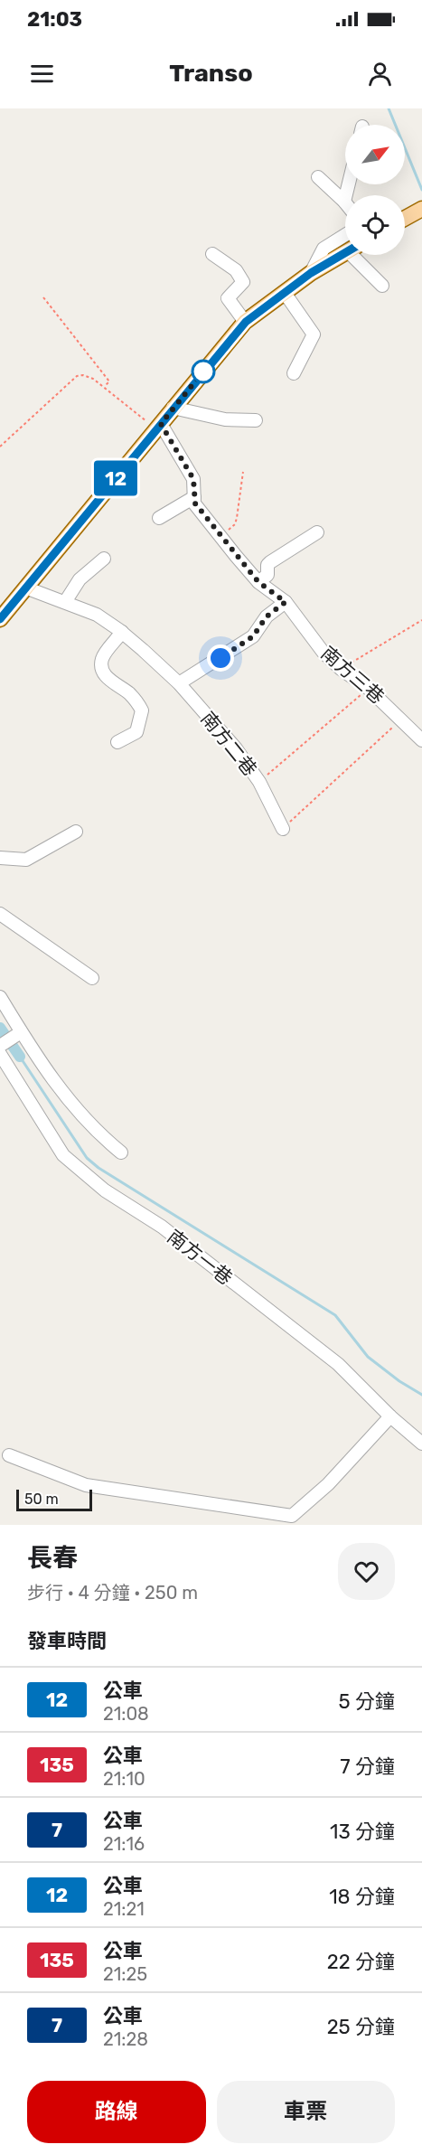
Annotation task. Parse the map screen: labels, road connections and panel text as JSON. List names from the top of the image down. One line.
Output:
{"streets":{"lane":["南方三巷","南方二巷","南方一巷"]},"lines":["bus line 12"],"scale_bar":"50 m","north":"top right","page":{"status":"21:03","header":"Transo","on_map":"12","scale":"50 m","heading":[["長春","步行 · 4 分鐘 · 250 m"],"發車時間"],"list":[{"mark":"12","name":"公車","note":"21:08","value":"5 分鐘"},{"mark":"135","name":"公車","note":"21:10","value":"7 分鐘"},{"mark":"7","name":"公車","note":"21:16","value":"13 分鐘"},{"mark":"12","name":"公車","note":"21:21","value":"18 分鐘"},{"mark":"135","name":"公車","note":"21:25","value":"22 分鐘"},{"mark":"7","name":"公車","note":"21:28","value":"25 分鐘"}],"buttons":["路線","車票"]}}
